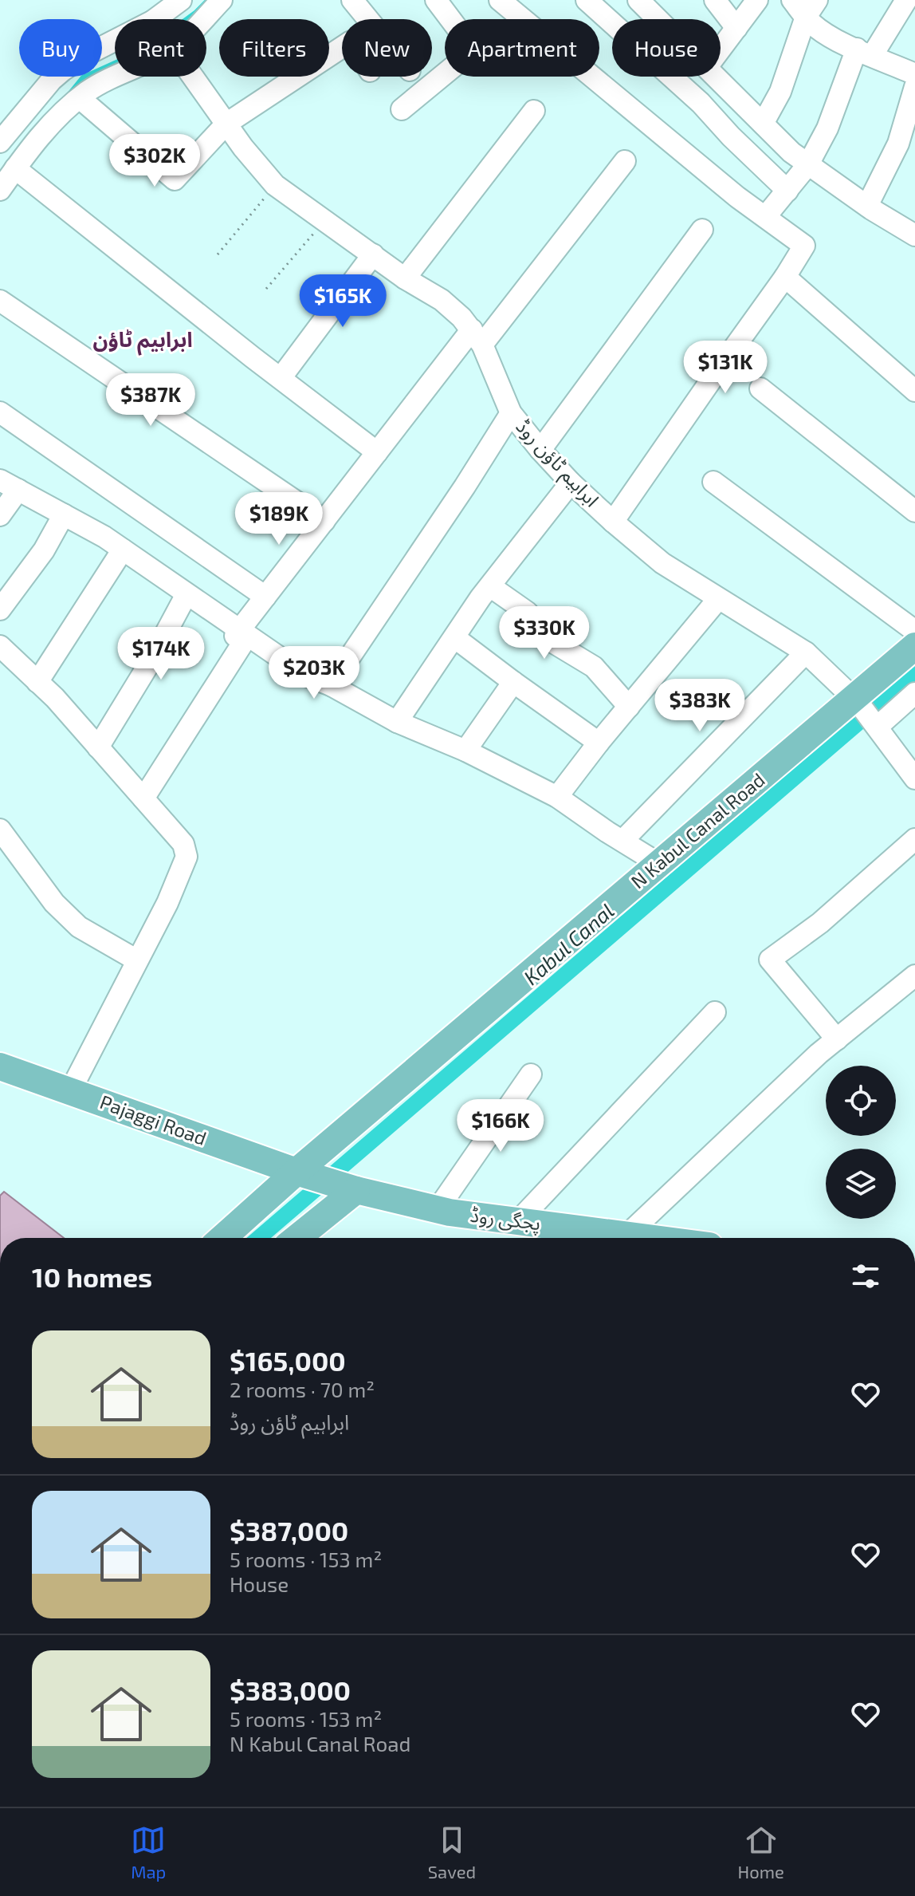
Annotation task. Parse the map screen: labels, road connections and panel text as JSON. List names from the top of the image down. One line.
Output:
{"streets":{"main road":["N Kabul Canal Road","Pajaggi Road","پجگی روڈ"],"street":["ابراہیم ٹاؤن روڈ"]},"crossings":[["ابراہیم ٹاؤن روڈ","N Kabul Canal Road"],["N Kabul Canal Road","Pajaggi Road"],["N Kabul Canal Road","پجگی روڈ"],["Pajaggi Road","پجگی روڈ"]],"districts":["ابراہیم ٹاؤن"],"water":["Kabul Canal"],"page":{"chip":["Buy","Rent","Filters","New","Apartment","House"],"price":["$302K","$165K","$131K","$387K","$189K","$330K","$174K","$203K","$383K","$166K"],"heading":"10 homes","list":[{"name":"$165,000","note":"2 rooms · 70 m² · ابراہیم ٹاؤن روڈ"},{"name":"$387,000","note":"5 rooms · 153 m² · House"},{"name":"$383,000","note":"5 rooms · 153 m² · N Kabul Canal Road"}],"tabs":["Map","Saved","Home"]}}
